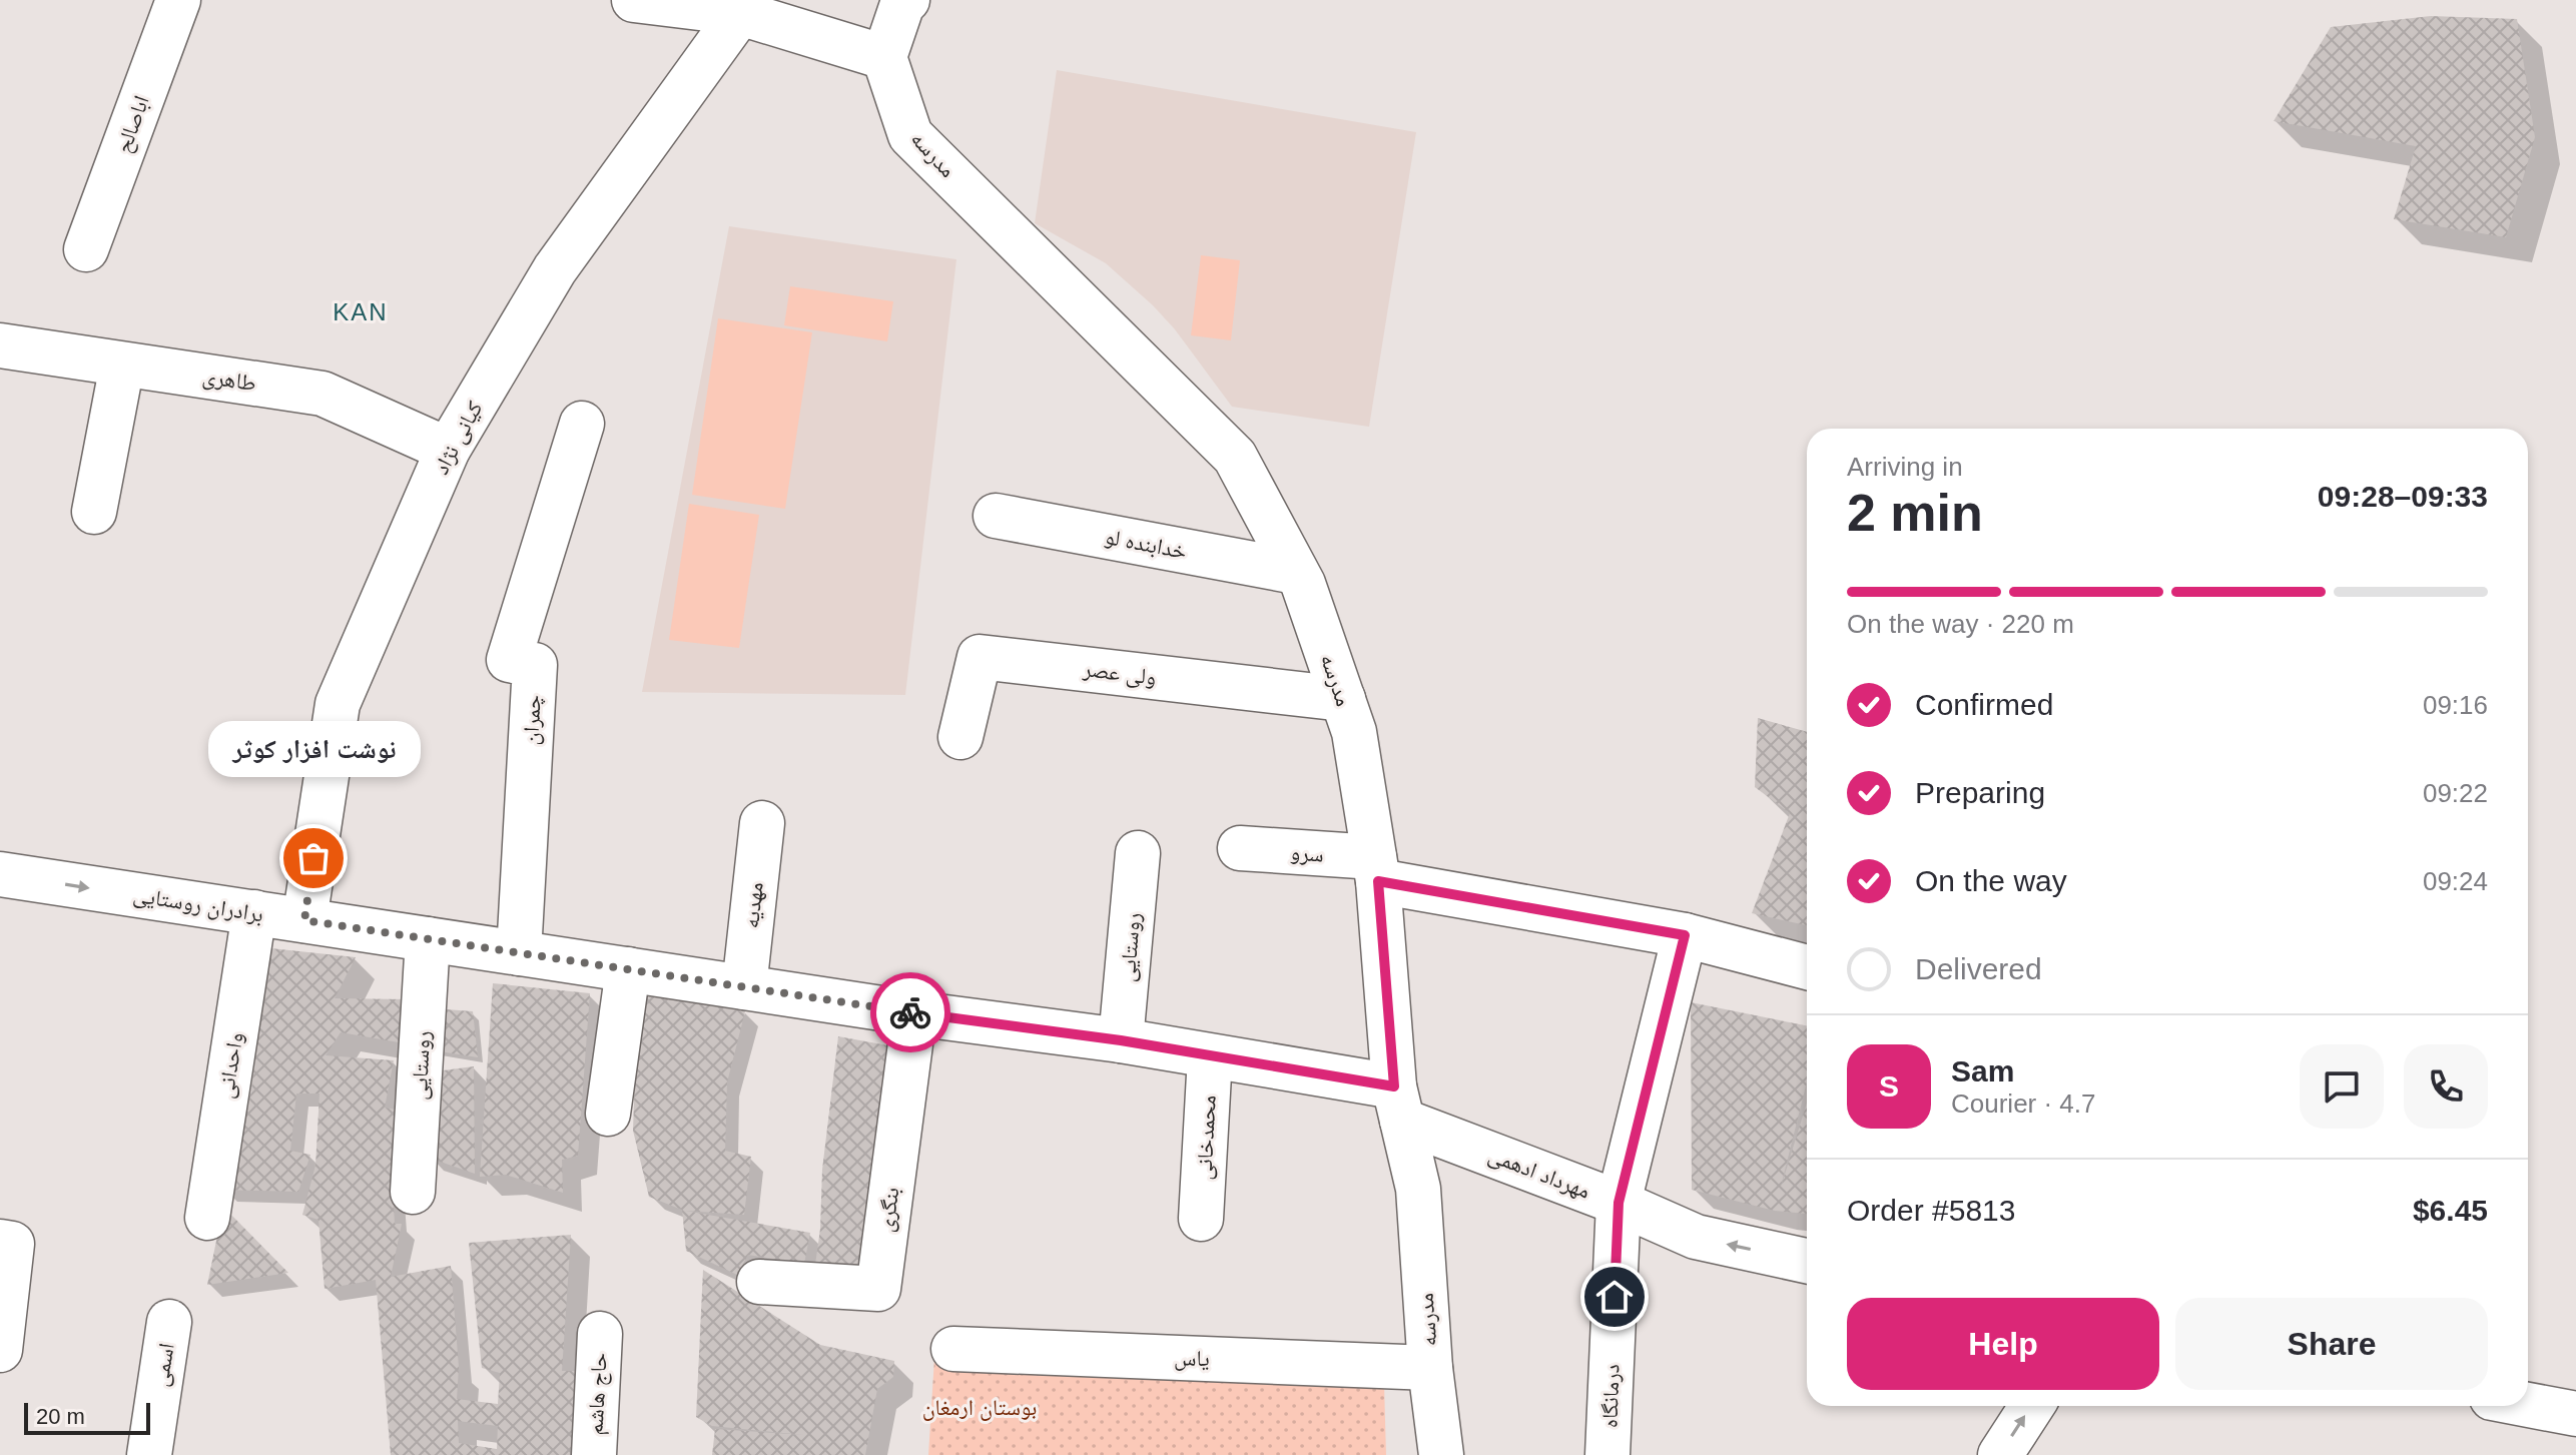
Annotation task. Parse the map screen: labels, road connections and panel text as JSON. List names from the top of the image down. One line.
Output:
{"streets":{"street":["اباصالح","مدرسه","طاهری","کیانی نژاد","خدابنده لو","ولی عصر","چمران","سرو","برادران روستایی","مهدیه","روستایی","واحدانی","محمدخانی","مهرداد ادهمی","بنگری","یاس","اسمی","حاج هاشم","درمانگاه"]},"crossings":[["مدرسه","خدابنده لو"],["مدرسه","ولی عصر"],["مدرسه","سرو"],["مدرسه","برادران روستایی"],["مدرسه","مهرداد ادهمی"],["مدرسه","یاس"],["طاهری","کیانی نژاد"],["کیانی نژاد","برادران روستایی"],["چمران","برادران روستایی"],["برادران روستایی","مهدیه"],["برادران روستایی","روستایی"],["برادران روستایی","واحدانی"],["برادران روستایی","محمدخانی"],["برادران روستایی","مهرداد ادهمی"],["برادران روستایی","بنگری"],["مهرداد ادهمی","درمانگاه"]],"districts":["KAN"],"parks":["بوستان ارمغان"],"places":["نوشت افزار کوثر"],"scale_bar":"20 m","page":{"heading":["2 min","Arriving in","09:28–09:33"],"panel":["Sam","Courier · 4.7","Order #5813","$6.45"],"bar":"On the way · 220 m","list":[["Confirmed","09:16"],["Preparing","09:22"],["On the way","09:24"],"Delivered"],"bubble":"نوشت افزار کوثر","round":"S","buttons":["Help","Share"],"scale":"20 m"}}
